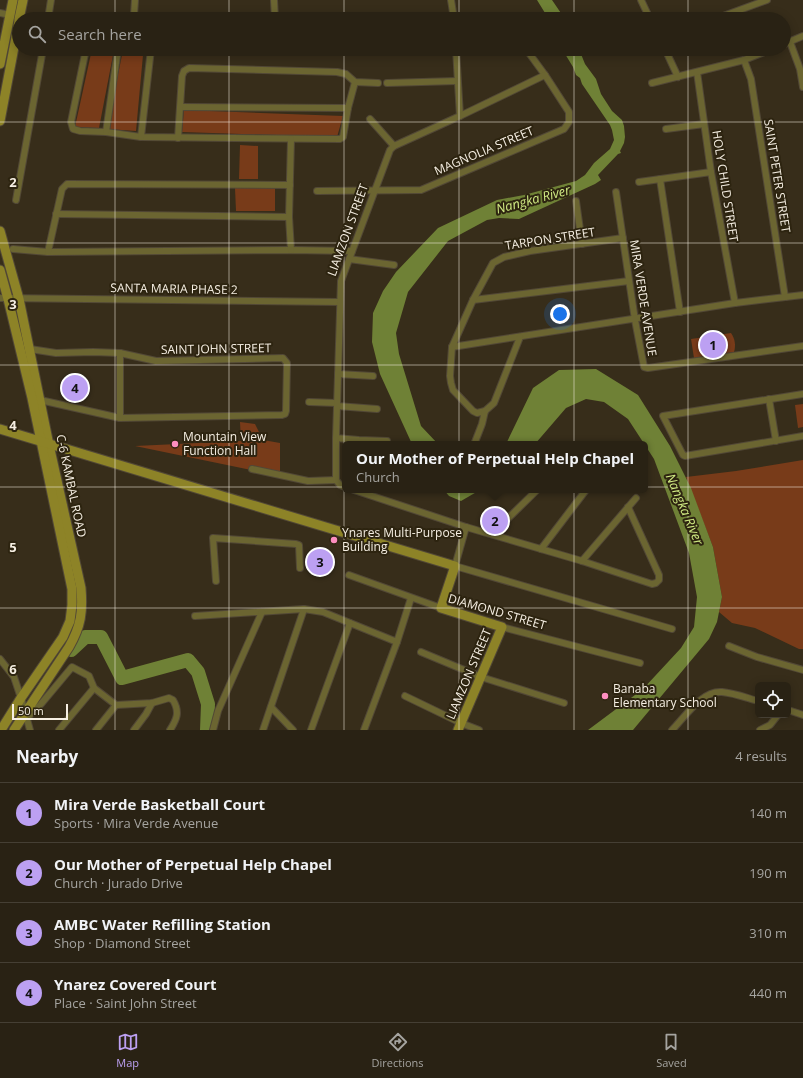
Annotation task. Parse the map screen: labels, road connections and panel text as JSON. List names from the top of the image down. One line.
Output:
{"streets":{"main road":["LIAMZON STREET","C-6 KAMBAL ROAD","DIAMOND STREET"],"street":["MAGNOLIA STREET","SAINT PETER STREET","HOLY CHILD STREET","TARPON STREET","SANTA MARIA PHASE 2","MIRA VERDE AVENUE","SAINT JOHN STREET"]},"crossings":[["MAGNOLIA STREET","LIAMZON STREET"],["LIAMZON STREET","SANTA MARIA PHASE 2"],["LIAMZON STREET","DIAMOND STREET"],["TARPON STREET","MIRA VERDE AVENUE"],["SANTA MARIA PHASE 2","C-6 KAMBAL ROAD"],["SAINT JOHN STREET","C-6 KAMBAL ROAD"]],"water":["Nangka River"],"places":["Mountain View Function Hall","Ynares Multi-Purpose Building","Banaba Elementary School"],"scale_bar":"50 m","page":{"search":"Search here","pins":["1","4","2","3"],"popup":["Our Mother of Perpetual Help Chapel","Church"],"scale":"50 m","heading":["Nearby","4 results"],"list":[{"mark":"1","name":"Mira Verde Basketball Court","note":"Sports · Mira Verde Avenue","value":"140 m"},{"mark":"2","name":"Our Mother of Perpetual Help Chapel","note":"Church · Jurado Drive","value":"190 m"},{"mark":"3","name":"AMBC Water Refilling Station","note":"Shop · Diamond Street","value":"310 m"},{"mark":"4","name":"Ynarez Covered Court","note":"Place · Saint John Street","value":"440 m"}],"nav":["Map","Directions","Saved"]},"grid":{"rows":["2","3","4","5","6"]}}
